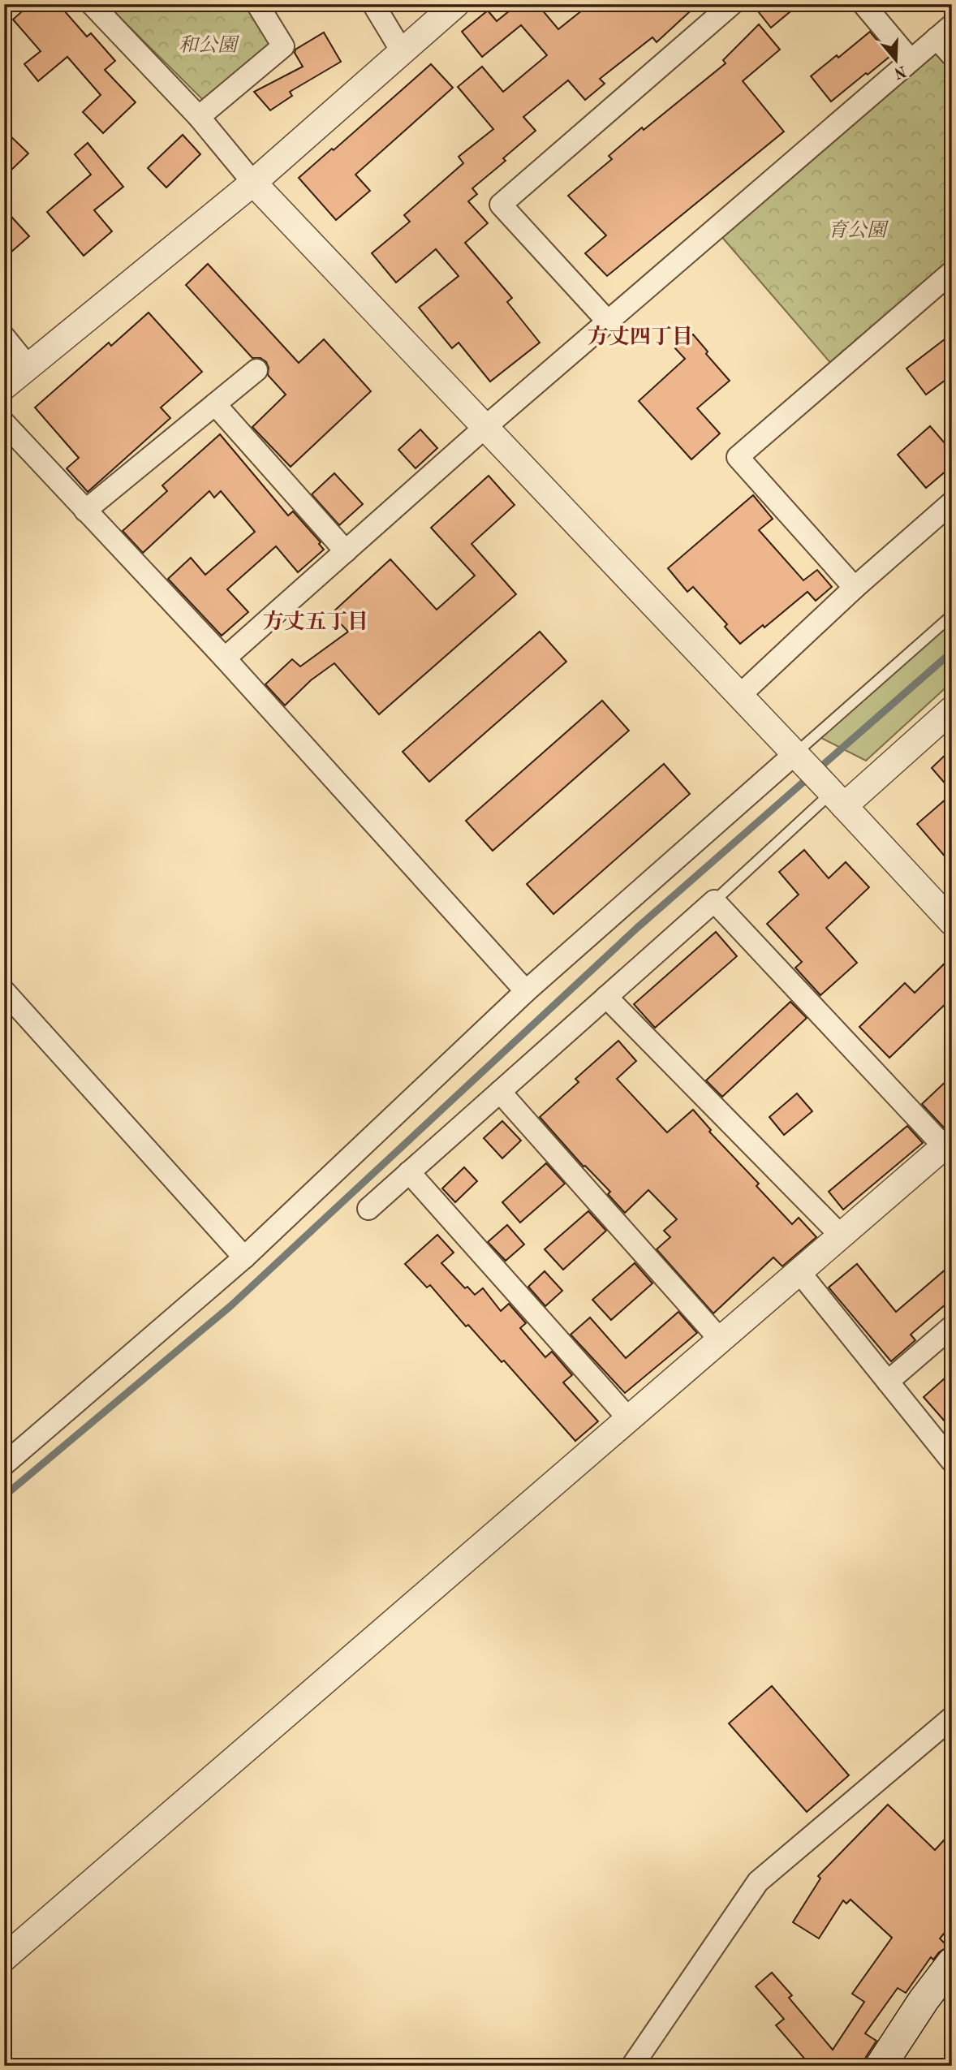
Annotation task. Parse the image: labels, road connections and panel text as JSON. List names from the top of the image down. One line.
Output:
{"districts":["方丈四丁目","方丈五丁目"],"parks":["和公園","育公園"],"north":"bottom"}
